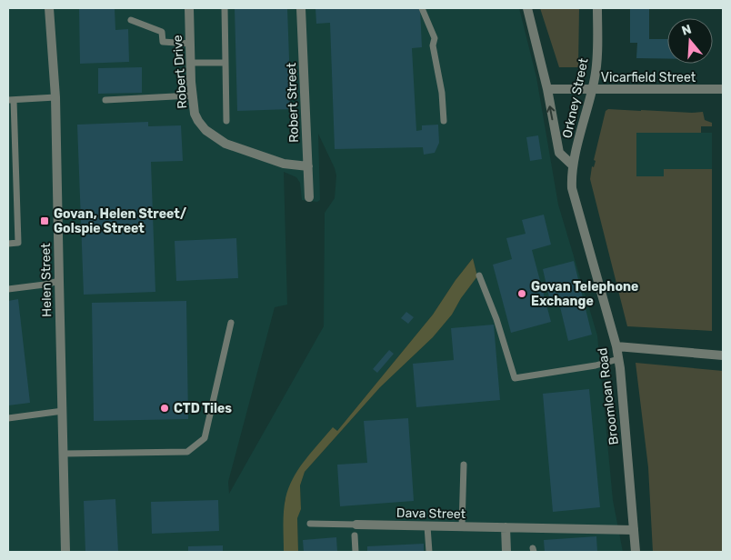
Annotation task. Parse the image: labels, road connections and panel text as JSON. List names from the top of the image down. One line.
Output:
{"streets":{"street":["Robert Drive","Vicarfield Street","Orkney Street","Robert Street","Helen Street","Broomloan Road","Dava Street"]},"crossings":[["Robert Drive","Robert Street"],["Vicarfield Street","Orkney Street"],["Orkney Street","Broomloan Road"],["Broomloan Road","Dava Street"]],"places":{"transit":["Govan, Helen Street/ Golspie Street"],"other":["Govan Telephone Exchange","CTD Tiles"]},"north":"top"}
